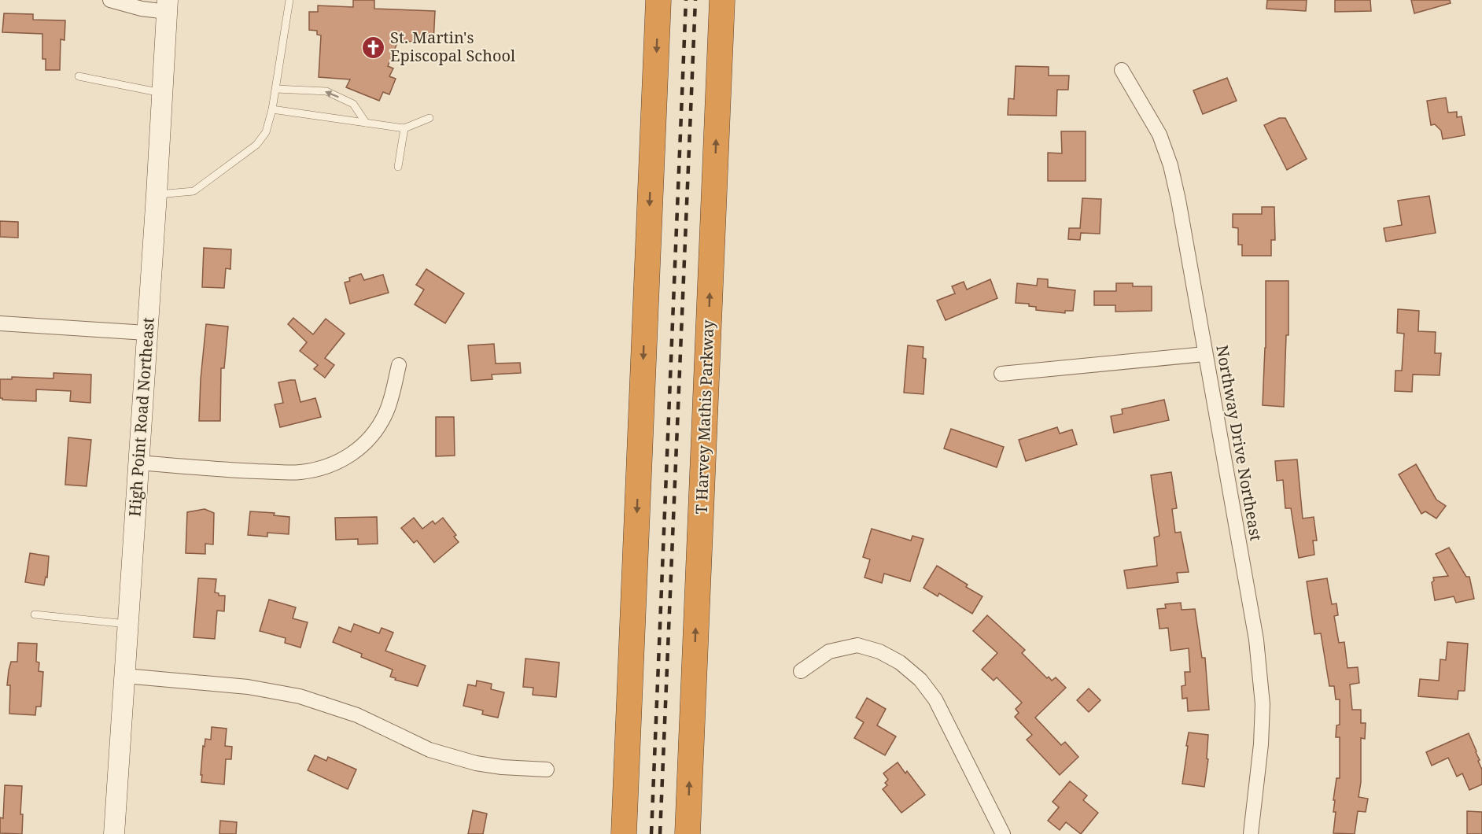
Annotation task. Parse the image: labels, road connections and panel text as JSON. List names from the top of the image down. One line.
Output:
{"streets":{"highway":["T Harvey Mathis Parkway"],"street":["High Point Road Northeast","Northway Drive Northeast"]},"places":{"church":["St. Martin's Episcopal School"]}}
